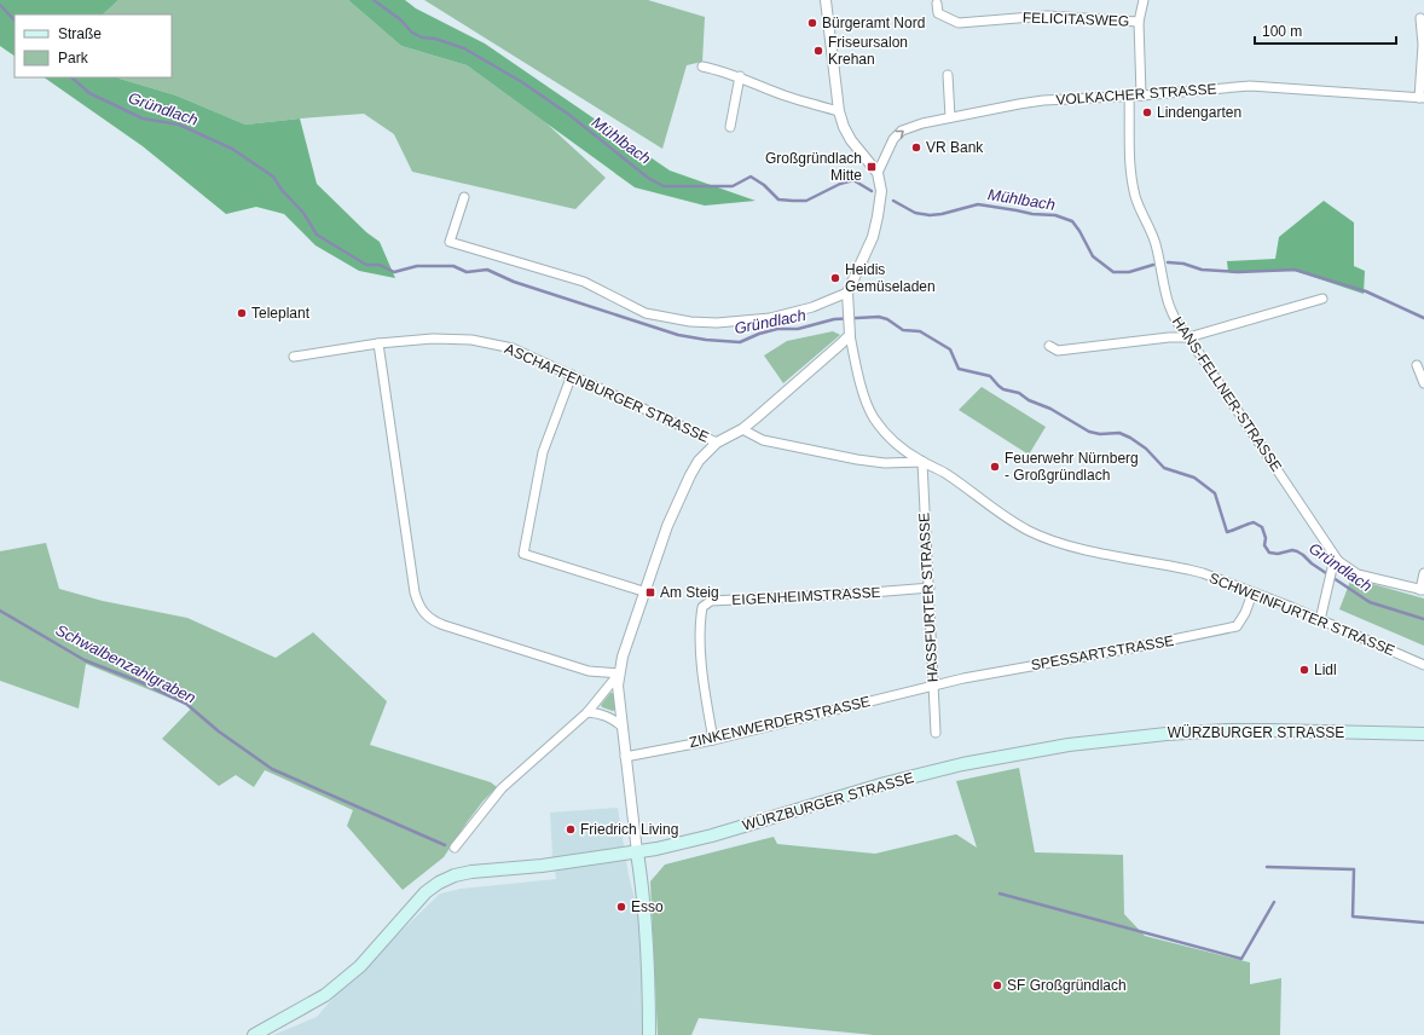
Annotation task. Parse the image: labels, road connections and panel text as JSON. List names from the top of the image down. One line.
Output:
{"streets":{"main road":["WÜRZBURGER STRASSE"],"street":["FELICITASWEG","VOLKACHER STRASSE","ASCHAFFENBURGER STRASSE","HANS-FELLNER-STRASSE","EIGENHEIMSTRASSE","HASSFURTER STRASSE","SCHWEINFURTER STRASSE","SPESSARTSTRASSE","ZINKENWERDERSTRASSE"]},"crossings":[["VOLKACHER STRASSE","HANS-FELLNER-STRASSE"],["EIGENHEIMSTRASSE","HASSFURTER STRASSE"],["EIGENHEIMSTRASSE","ZINKENWERDERSTRASSE"],["HASSFURTER STRASSE","SCHWEINFURTER STRASSE"],["HASSFURTER STRASSE","SPESSARTSTRASSE"],["HASSFURTER STRASSE","ZINKENWERDERSTRASSE"],["SCHWEINFURTER STRASSE","SPESSARTSTRASSE"],["SPESSARTSTRASSE","ZINKENWERDERSTRASSE"]],"water":["Gründlach","Mühlbach","Schwalbenzahlgraben"],"places":{"other":["Bürgeramt Nord","Friseursalon Krehan","Lindengarten","VR Bank","Heidis Gemüseladen","Teleplant","Feuerwehr Nürnberg - Großgründlach","Lidl","Friedrich Living","Esso","SF Großgründlach"],"transit":["Großgründlach Mitte","Am Steig"]},"legend":["Straße","Park"],"scale_bar":"100 m"}
